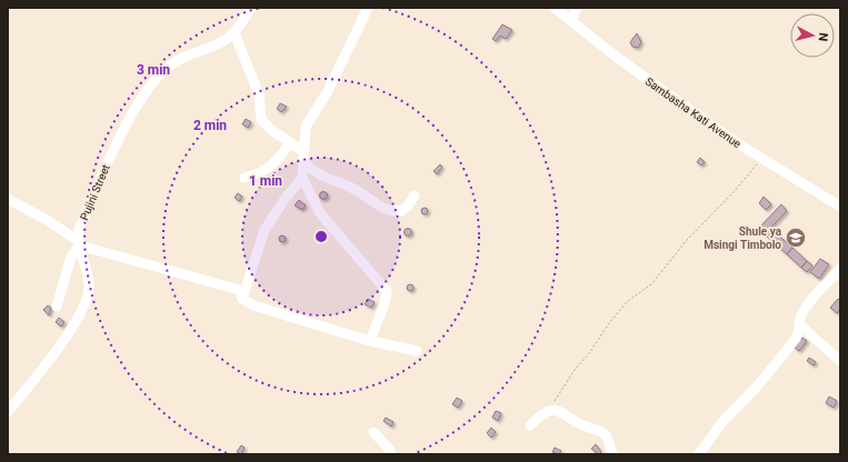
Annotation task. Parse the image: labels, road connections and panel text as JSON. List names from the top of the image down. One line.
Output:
{"streets":{"street":["Sambasha Kati Avenue","Pujini Street"]},"places":{"school or university":["Shule ya Msingi Timbolo"]},"north":"right","rings":["3 min","2 min","1 min"]}
